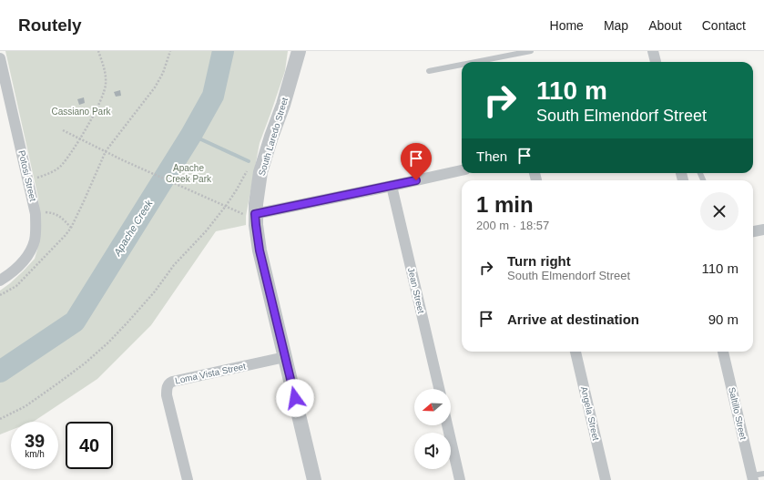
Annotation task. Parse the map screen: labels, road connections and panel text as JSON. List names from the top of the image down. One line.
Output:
{"streets":{"street":["South Laredo Street","Potosi Street","Jean Street","Loma Vista Street","Angela Street","Saltillo Street"]},"crossings":[["South Laredo Street","Loma Vista Street"]],"water":["Apache Creek"],"parks":["Cassiano Park","Apache Creek Park"],"north":"left","page":{"header":"Routely","nav":["Home","Map","About","Contact"],"turn":["110 m","South Elmendorf Street"],"then":"Then","heading":["1 min","200 m · 18:57"],"list":[{"name":"Turn right","note":"South Elmendorf Street","value":"110 m"},{"name":"Arrive at destination","value":"90 m"}],"speed":"39 km/h","limit":"40"}}
